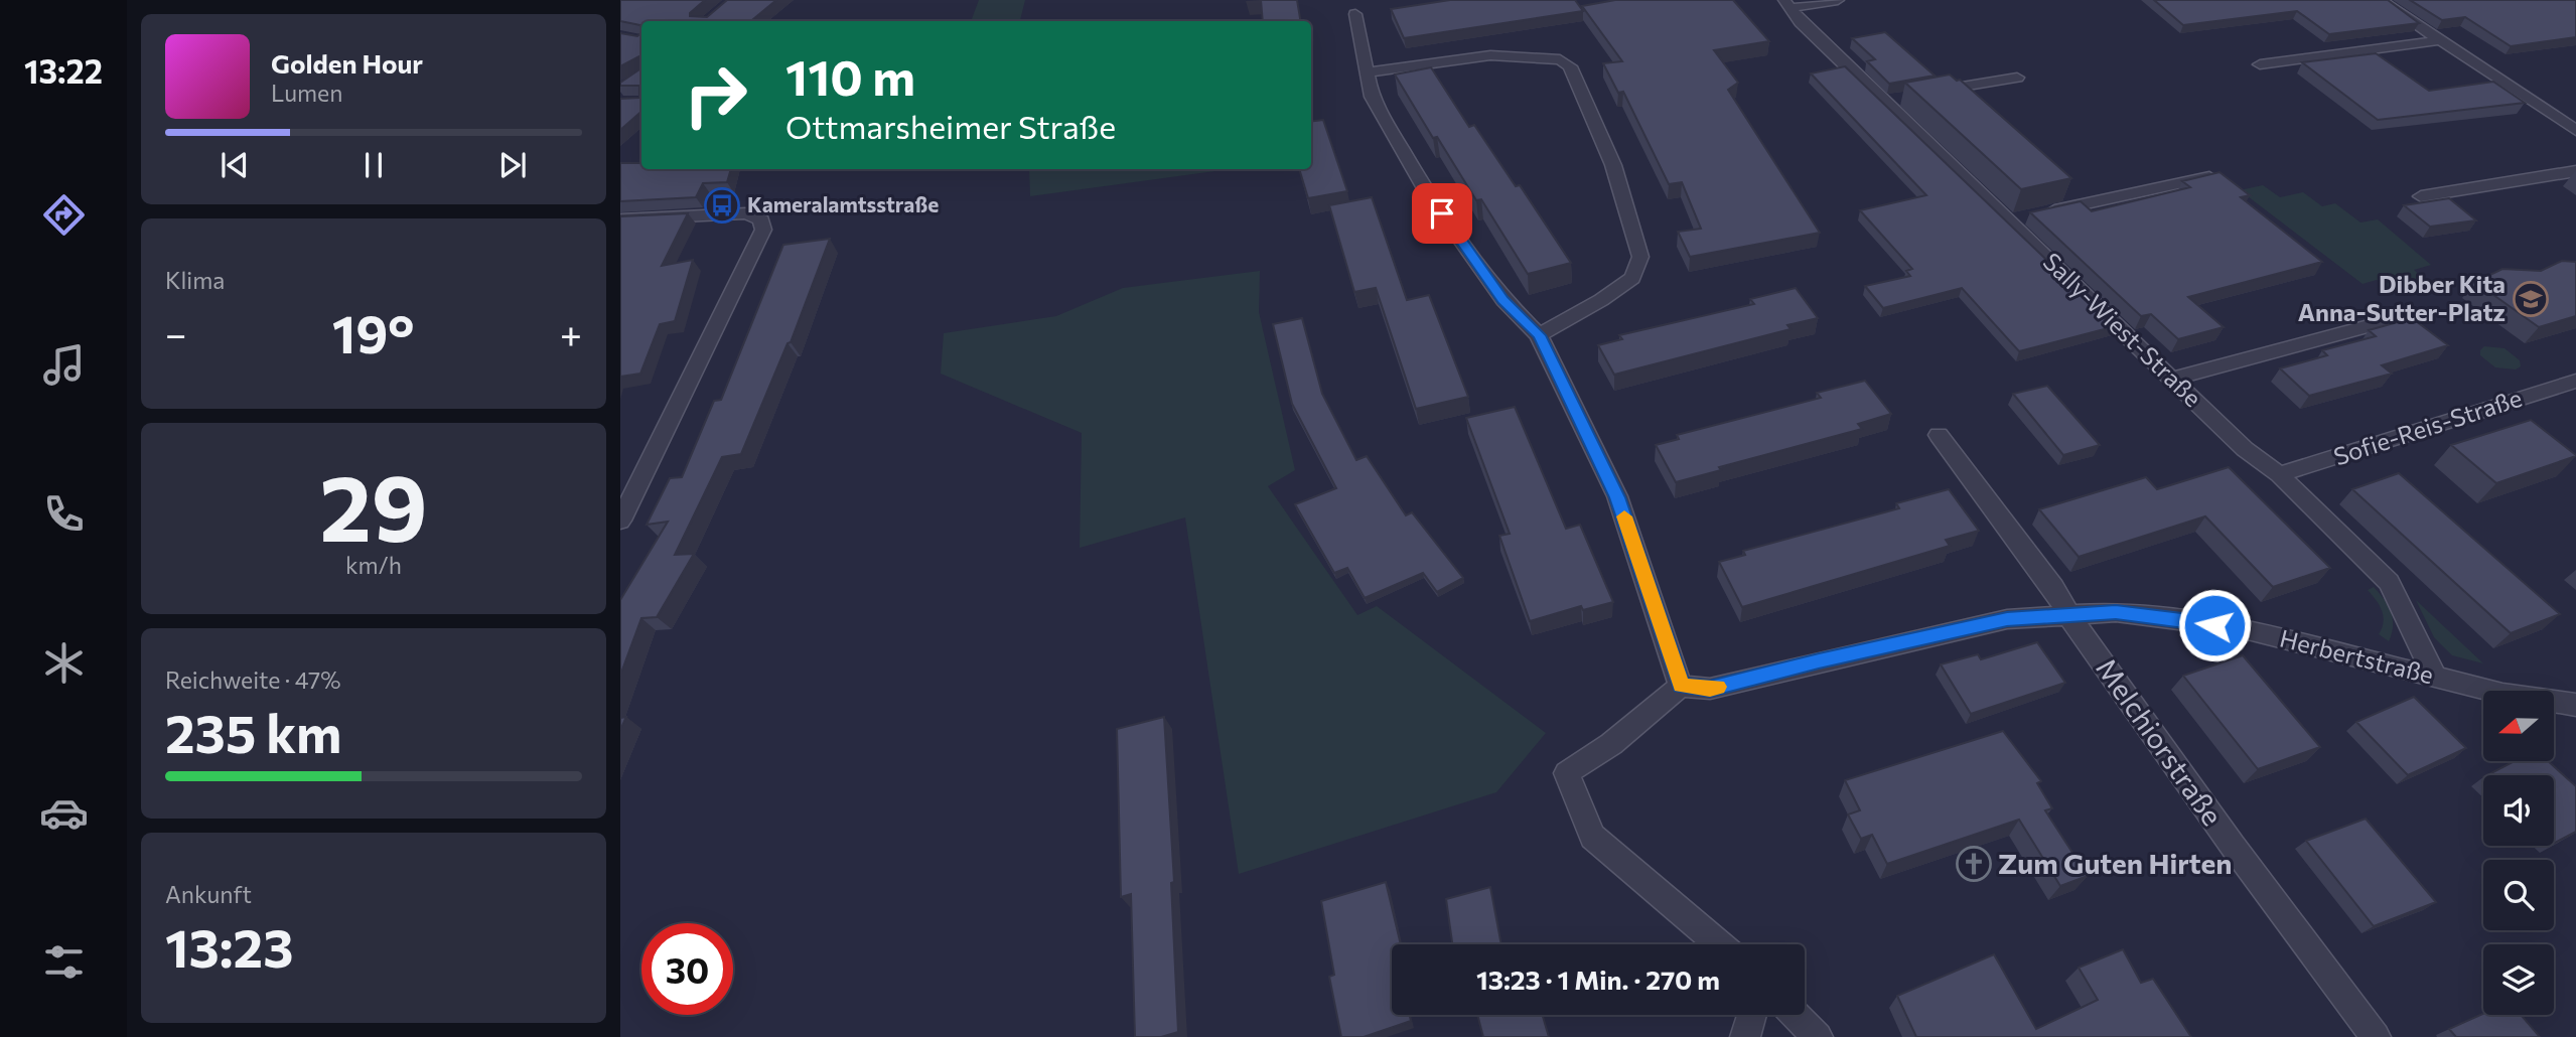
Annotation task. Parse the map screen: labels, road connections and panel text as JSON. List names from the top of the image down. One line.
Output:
{"streets":{"street":["Sally-Wiest-Straße","Sofie-Reis-Straße","Herbertstraße","Melchiorstraße"]},"crossings":[["Sally-Wiest-Straße","Sofie-Reis-Straße"],["Sally-Wiest-Straße","Herbertstraße"],["Herbertstraße","Melchiorstraße"]],"places":{"bus stop":["Kameralamtsstraße"],"school or university":["Dibber Kita Anna-Sutter-Platz"],"church":["Zum Guten Hirten"]},"north":"left","page":{"tabs":"13:22","turn":["110 m","Ottmarsheimer Straße"],"song":["Golden Hour","Lumen"],"tile":["Klima",["29","km/h"],["Reichweite · 47%","235 km"],["Ankunft","13:23"]],"heat":["−","19°","+"],"limit":"30","trip":"13:23 · 1 Min. · 270 m"}}
